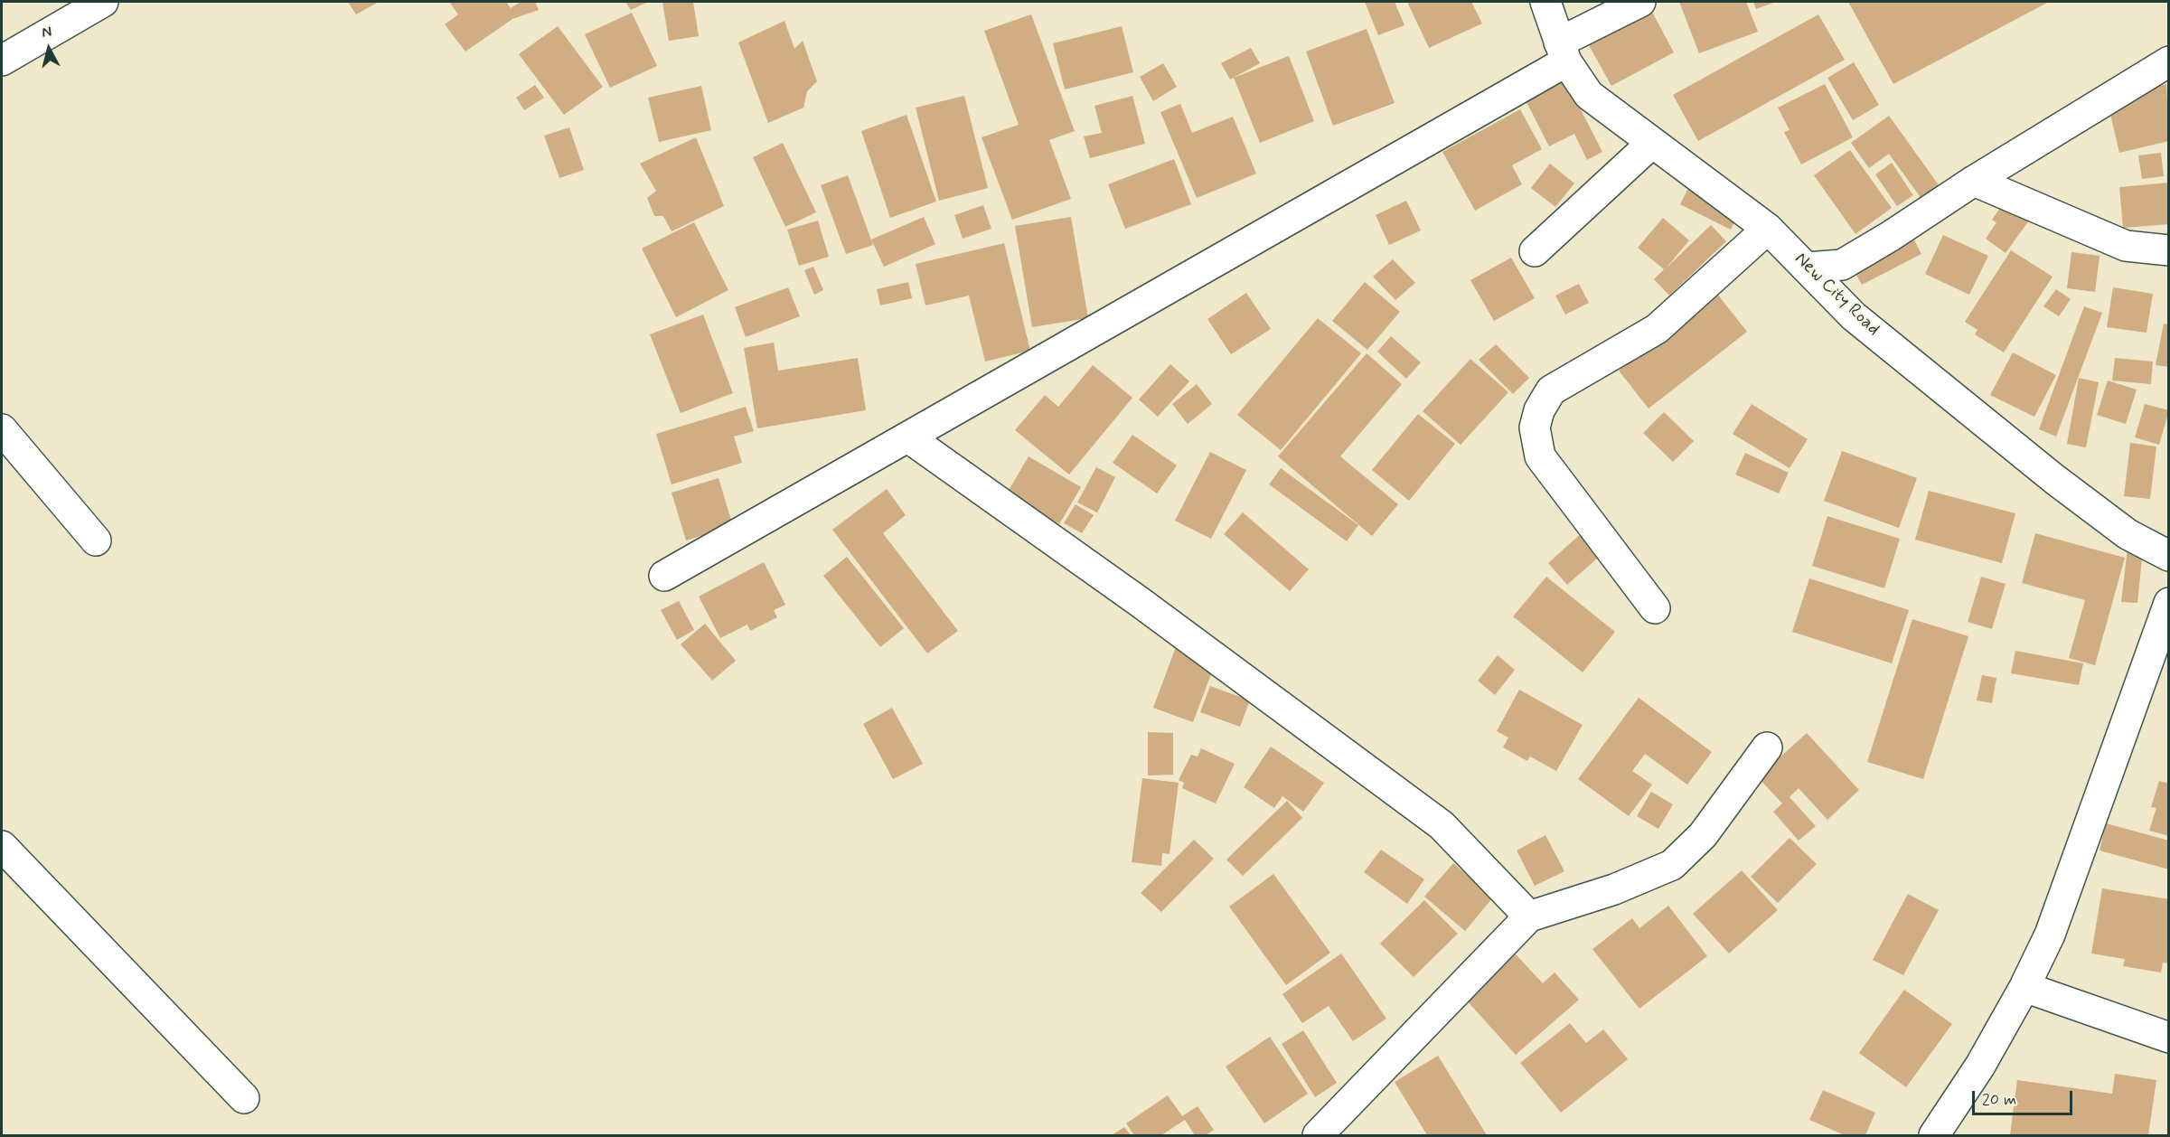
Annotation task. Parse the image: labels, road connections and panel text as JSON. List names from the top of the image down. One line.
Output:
{"streets":{"street":["New City Road"]},"scale_bar":"20 m","north":"top"}
